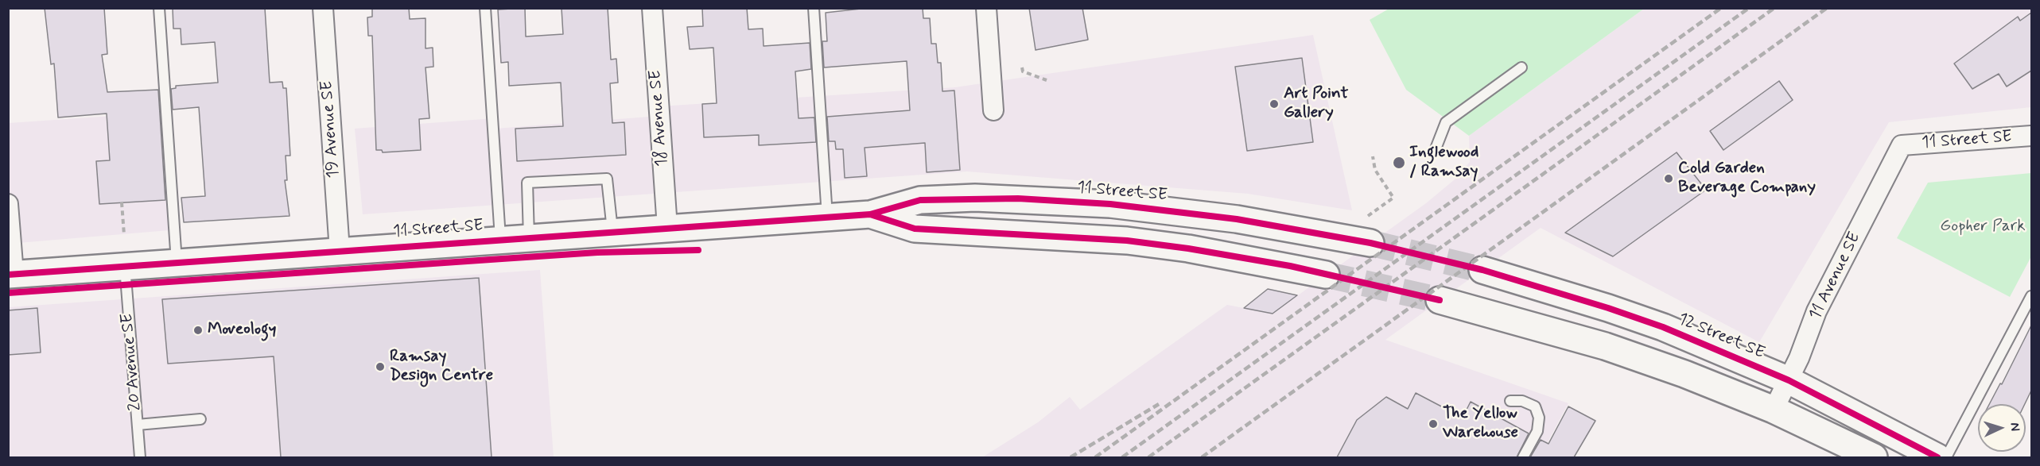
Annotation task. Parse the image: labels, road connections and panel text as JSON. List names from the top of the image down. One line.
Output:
{"streets":{"street":["18 Avenue SE","19 Avenue SE","11 Street SE","11 Avenue SE","12 Street SE"],"lane":["20 Avenue SE"]},"crossings":[["18 Avenue SE","11 Street SE"],["19 Avenue SE","11 Street SE"],["11 Street SE","11 Avenue SE"],["11 Street SE","20 Avenue SE"],["11 Avenue SE","12 Street SE"]],"parks":["Gopher Park"],"places":["Art Point Gallery","Inglewood / Ramsay","Cold Garden Beverage Company","Moveology","Ramsay Design Centre","The Yellow Warehouse"],"north":"right"}
